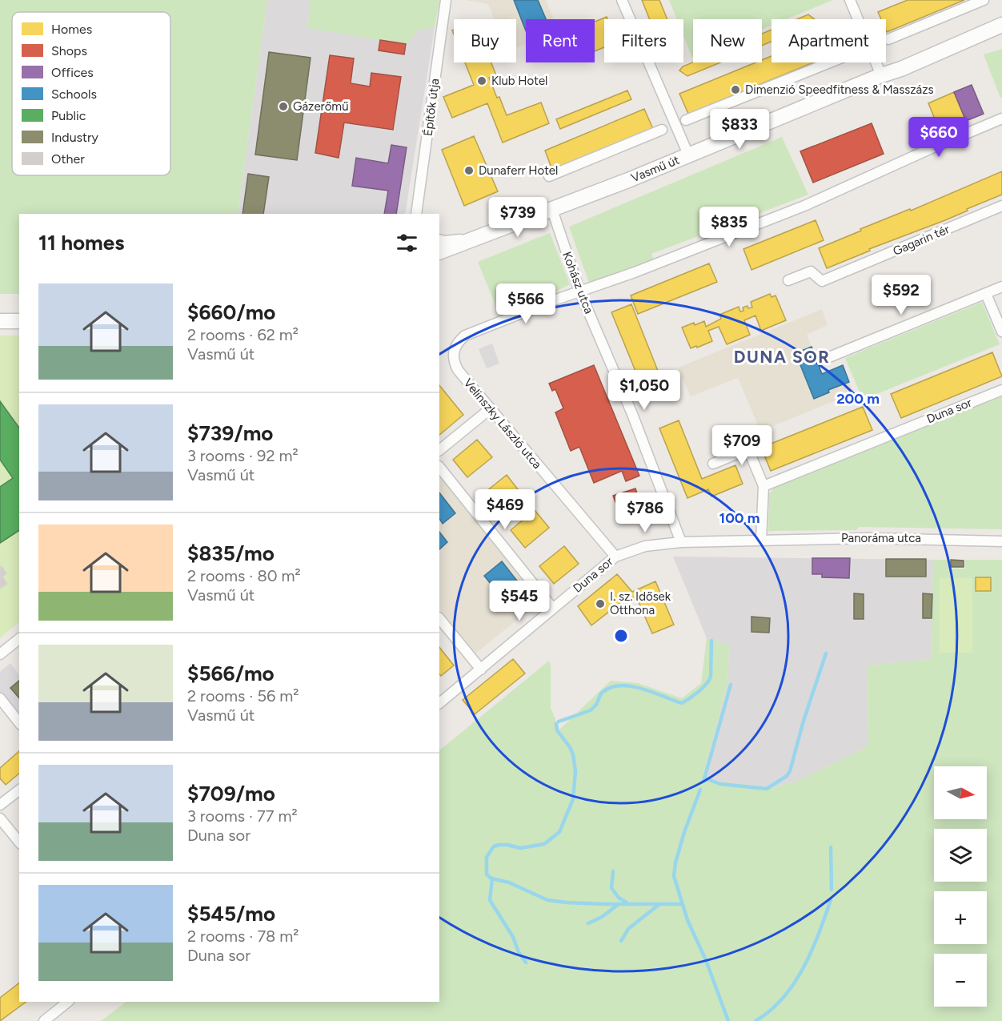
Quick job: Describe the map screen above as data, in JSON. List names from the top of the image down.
{
  "streets": {
    "street": [
      "Építők útja",
      "Vasmű út",
      "Gagarin tér",
      "Kohász utca",
      "Duna sor",
      "Velinszky László utca",
      "Panoráma utca"
    ]
  },
  "crossings": [
    ["Vasmű út", "Kohász utca"],
    ["Kohász utca", "Duna sor"],
    ["Kohász utca", "Velinszky László utca"],
    ["Duna sor", "Velinszky László utca"],
    ["Duna sor", "Panoráma utca"]
  ],
  "districts": ["DUNA SOR"],
  "places": [
    "Klub Hotel",
    "Dimenzió Speedfitness & Masszázs",
    "Gázerőmű",
    "Dunaferr Hotel",
    "I. sz. Idősek Otthona"
  ],
  "legend": [
    "Homes",
    "Shops",
    "Offices",
    "Schools",
    "Public",
    "Industry",
    "Other"
  ],
  "north": "right",
  "page": {
    "chip": [
      "Buy",
      "Rent",
      "Filters",
      "New",
      "Apartment"
    ],
    "price": [
      "$833",
      "$660",
      "$739",
      "$835",
      "$592",
      "$566",
      "$1,050",
      "$709",
      "$469",
      "$786",
      "$545"
    ],
    "heading": "11 homes",
    "list": [
      {
        "name": "$660/mo",
        "note": "2 rooms · 62 m² · Vasmű út"
      },
      {
        "name": "$739/mo",
        "note": "3 rooms · 92 m² · Vasmű út"
      },
      {
        "name": "$835/mo",
        "note": "2 rooms · 80 m² · Vasmű út"
      },
      {
        "name": "$566/mo",
        "note": "2 rooms · 56 m² · Vasmű út"
      },
      {
        "name": "$709/mo",
        "note": "3 rooms · 77 m² · Duna sor"
      },
      {
        "name": "$545/mo",
        "note": "2 rooms · 78 m² · Duna sor"
      }
    ],
    "map_buttons": ["+", "−"]
  },
  "rings": ["200 m", "100 m"]
}
